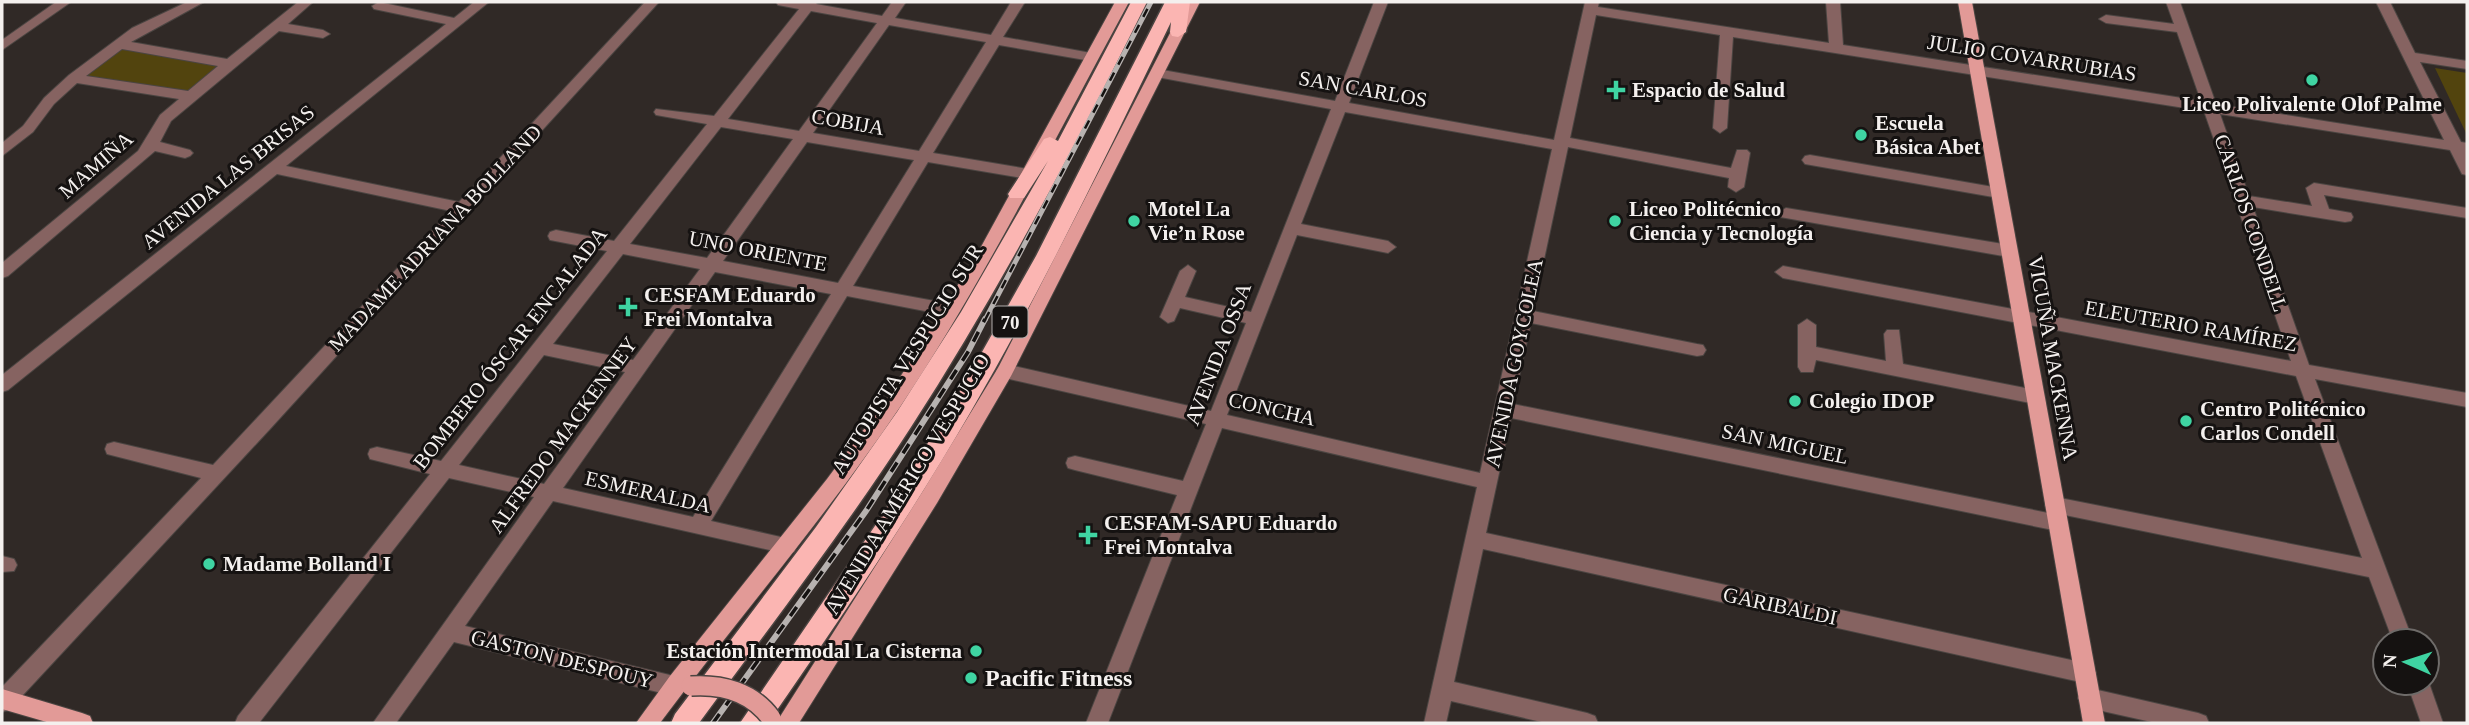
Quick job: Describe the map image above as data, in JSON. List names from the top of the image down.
{
  "streets": {
    "highway": ["70", "AUTOPISTA VESPUCIO SUR"],
    "main road": ["VICUÑA MACKENNA", "AVENIDA AMÉRICO VESPUCIO"],
    "street": [
      "JULIO COVARRUBIAS",
      "SAN CARLOS",
      "COBIJA",
      "MAMIÑA",
      "AVENIDA LAS BRISAS",
      "CARLOS CONDELL",
      "MADAME ADRIANA BOLLAND",
      "UNO ORIENTE",
      "ELEUTERIO RAMÍREZ",
      "BOMBERO ÓSCAR ENCALADA",
      "AVENIDA OSSA",
      "AVENIDA GOYCOLEA",
      "CONCHA",
      "ALFREDO MACKENNEY",
      "SAN MIGUEL",
      "ESMERALDA",
      "GARIBALDI",
      "GASTON DESPOUY"
    ]
  },
  "crossings": [
    ["JULIO COVARRUBIAS", "CARLOS CONDELL"],
    ["JULIO COVARRUBIAS", "VICUÑA MACKENNA"],
    ["JULIO COVARRUBIAS", "AVENIDA GOYCOLEA"],
    ["SAN CARLOS", "AVENIDA OSSA"],
    ["SAN CARLOS", "AVENIDA GOYCOLEA"],
    ["SAN CARLOS", "AVENIDA AMÉRICO VESPUCIO"],
    ["COBIJA", "BOMBERO ÓSCAR ENCALADA"],
    ["COBIJA", "ALFREDO MACKENNEY"],
    ["CARLOS CONDELL", "ELEUTERIO RAMÍREZ"],
    ["CARLOS CONDELL", "SAN MIGUEL"],
    ["UNO ORIENTE", "BOMBERO ÓSCAR ENCALADA"],
    ["UNO ORIENTE", "ALFREDO MACKENNEY"],
    ["70", "AVENIDA AMÉRICO VESPUCIO"],
    ["ELEUTERIO RAMÍREZ", "VICUÑA MACKENNA"],
    ["BOMBERO ÓSCAR ENCALADA", "ESMERALDA"],
    ["AVENIDA OSSA", "CONCHA"],
    ["VICUÑA MACKENNA", "SAN MIGUEL"],
    ["VICUÑA MACKENNA", "GARIBALDI"],
    ["AVENIDA GOYCOLEA", "CONCHA"],
    ["AVENIDA GOYCOLEA", "SAN MIGUEL"],
    ["AVENIDA GOYCOLEA", "GARIBALDI"],
    ["CONCHA", "AVENIDA AMÉRICO VESPUCIO"],
    ["ALFREDO MACKENNEY", "ESMERALDA"],
    ["ALFREDO MACKENNEY", "GASTON DESPOUY"]
  ],
  "places": {
    "other": [
      "Liceo Polivalente Olof Palme",
      "Escuela Básica Abet",
      "Motel La Vie’n Rose",
      "Liceo Politécnico Ciencia y Tecnología",
      "Colegio IDOP",
      "Centro Politécnico Carlos Condell",
      "Madame Bolland I",
      "Estación Intermodal La Cisterna",
      "Pacific Fitness"
    ],
    "health": ["Espacio de Salud", "CESFAM Eduardo Frei Montalva", "CESFAM-SAPU Eduardo Frei Montalva"]
  },
  "north": "left"
}
